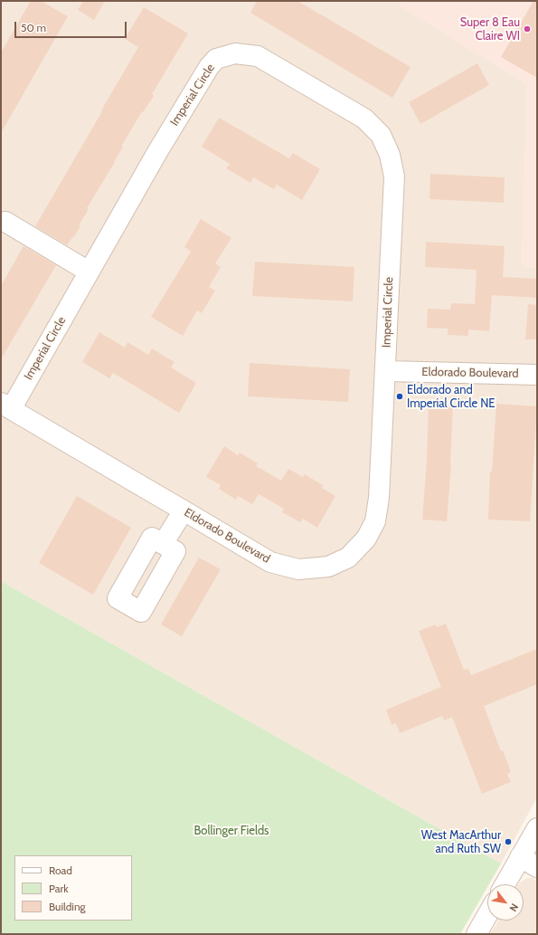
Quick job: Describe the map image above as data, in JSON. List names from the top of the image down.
{
  "streets": {
    "street": ["Imperial Circle", "Eldorado Boulevard"]
  },
  "crossings": [
    ["Imperial Circle", "Eldorado Boulevard"]
  ],
  "parks": ["Bollinger Fields"],
  "places": ["Super 8 Eau Claire WI", "Eldorado and Imperial Circle NE", "West MacArthur and Ruth SW"],
  "legend": ["Road", "Park", "Building"],
  "scale_bar": "50 m",
  "north": "bottom right"
}
